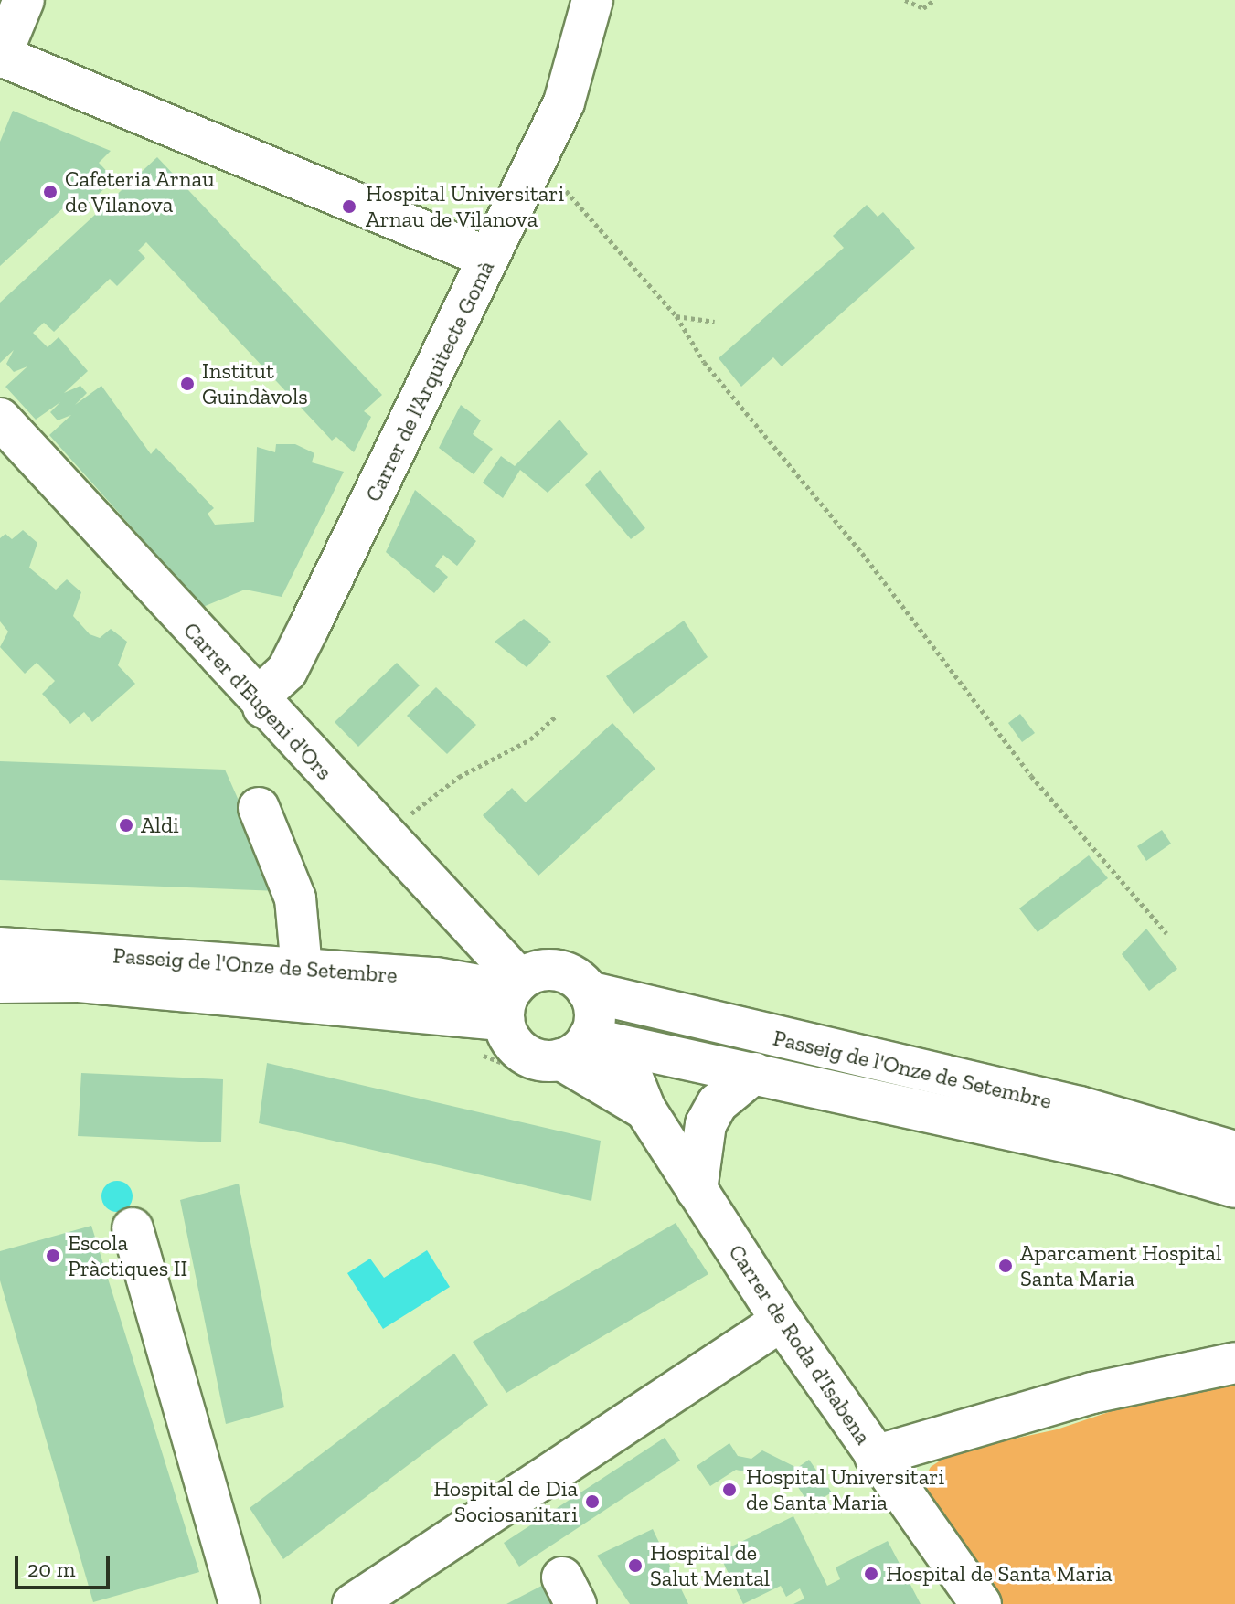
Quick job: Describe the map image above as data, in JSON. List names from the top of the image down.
{
  "streets": {
    "street": [
      "Carrer de l'Arquitecte Gomà",
      "Carrer d'Eugeni d'Ors",
      "Passeig de l'Onze de Setembre",
      "Carrer de Roda d'Isabena"
    ]
  },
  "crossings": [
    ["Carrer de l'Arquitecte Gomà", "Carrer d'Eugeni d'Ors"],
    ["Carrer d'Eugeni d'Ors", "Passeig de l'Onze de Setembre"],
    ["Carrer d'Eugeni d'Ors", "Carrer de Roda d'Isabena"],
    ["Passeig de l'Onze de Setembre", "Carrer de Roda d'Isabena"]
  ],
  "places": [
    "Cafeteria Arnau de Vilanova",
    "Hospital Universitari Arnau de Vilanova",
    "Institut Guindàvols",
    "Aldi",
    "Escola Pràctiques II",
    "Aparcament Hospital Santa Maria",
    "Hospital Universitari de Santa Maria",
    "Hospital de Dia Sociosanitari",
    "Hospital de Salut Mental",
    "Hospital de Santa Maria"
  ],
  "scale_bar": "20 m"
}
